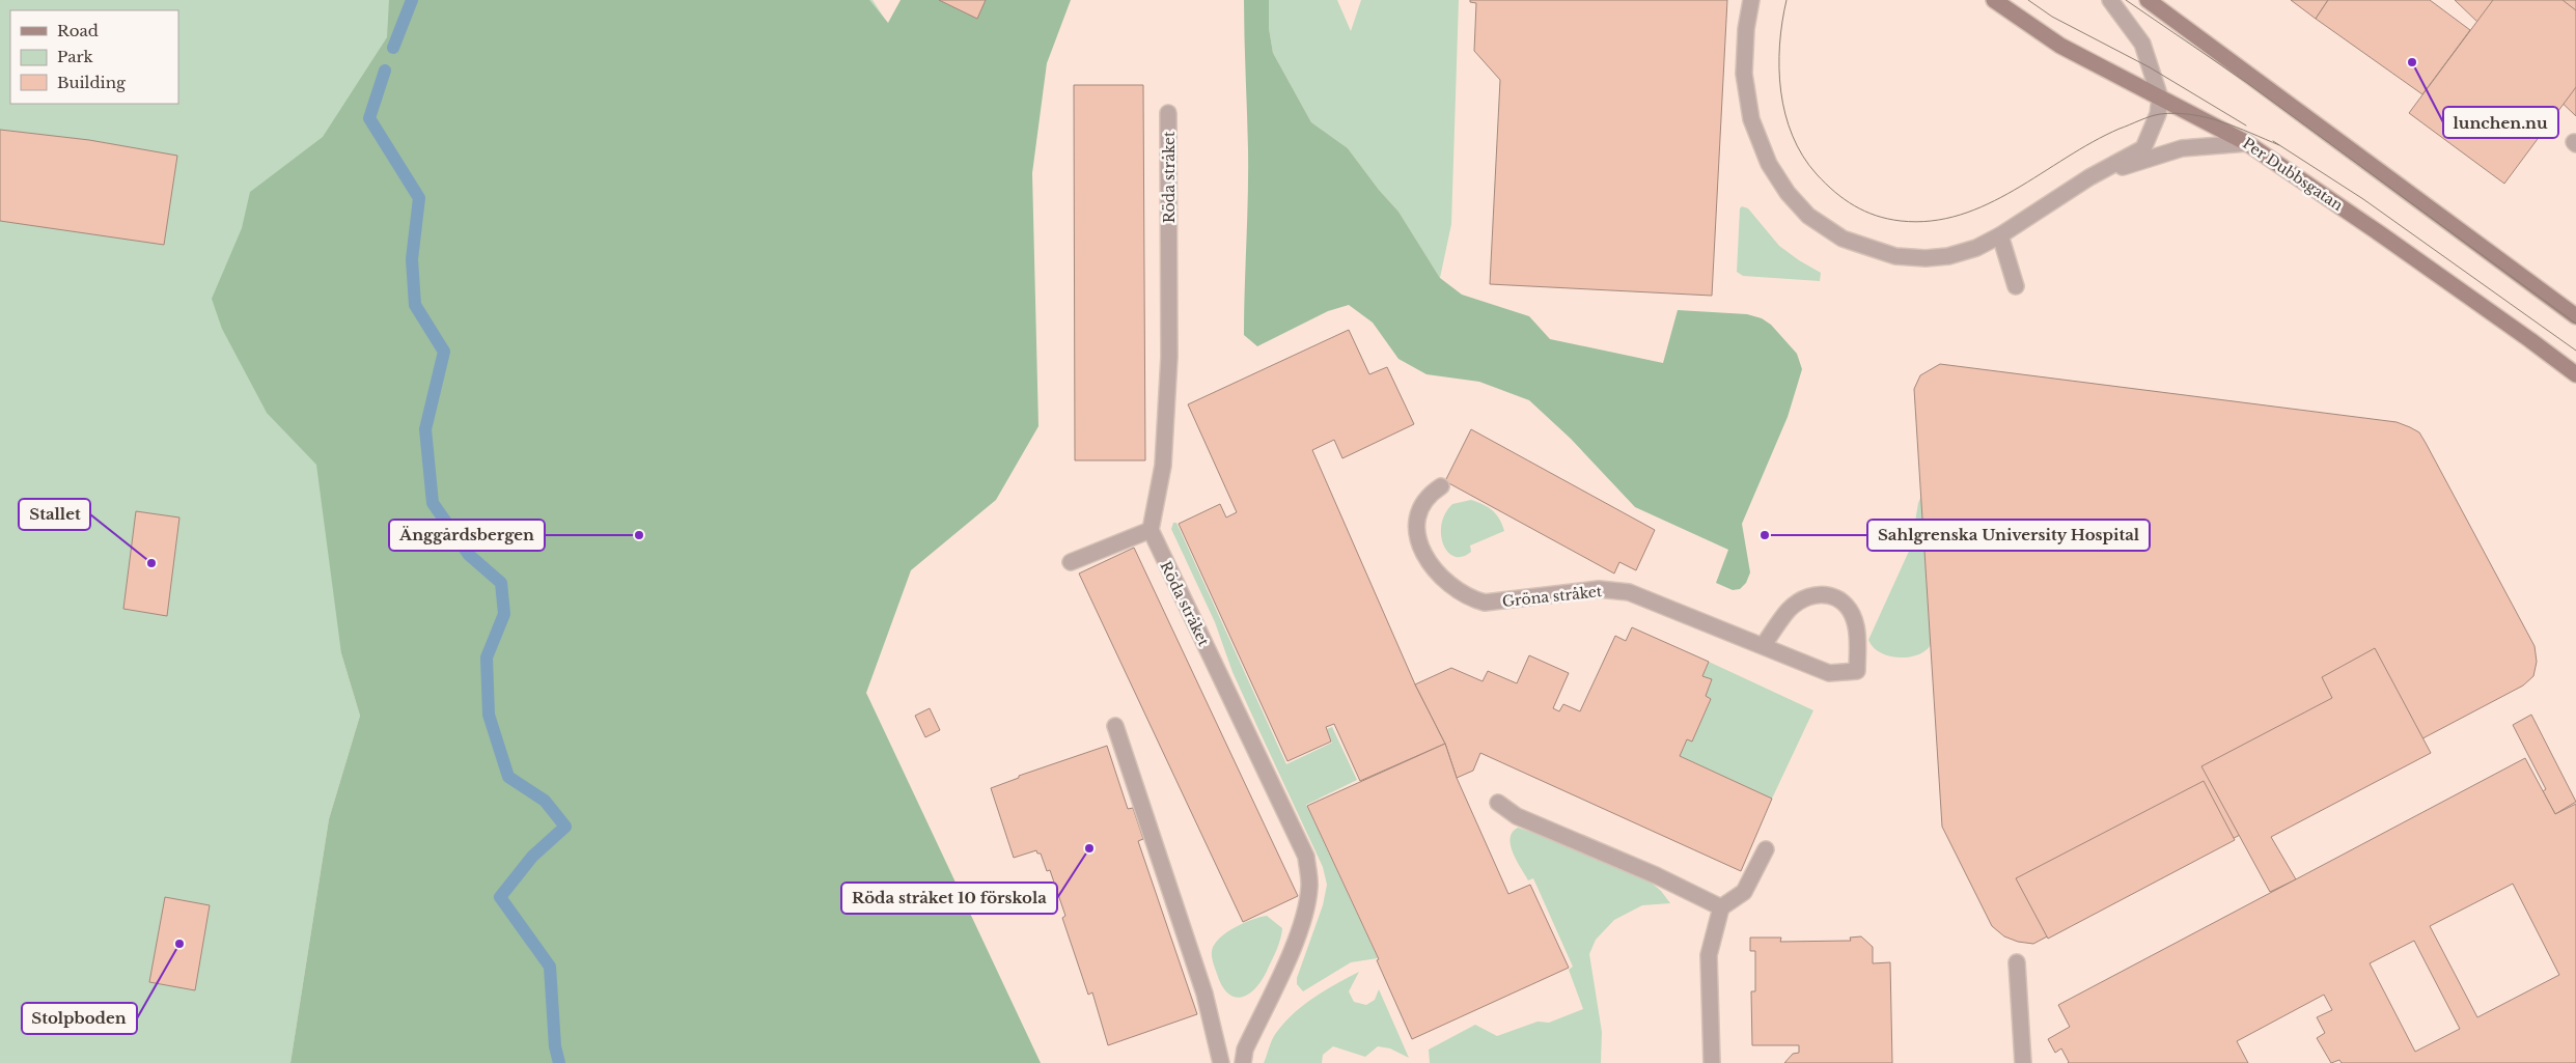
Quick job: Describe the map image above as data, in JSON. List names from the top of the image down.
{
  "streets": {
    "main road": ["Per Dubbsgatan"],
    "lane": ["Röda stråket", "Gröna stråket"]
  },
  "places": [
    "lunchen.nu",
    "Änggårdsbergen",
    "Sahlgrenska University Hospital",
    "Stallet",
    "Röda stråket 10 förskola",
    "Stolpboden"
  ],
  "legend": ["Road", "Park", "Building"]
}
